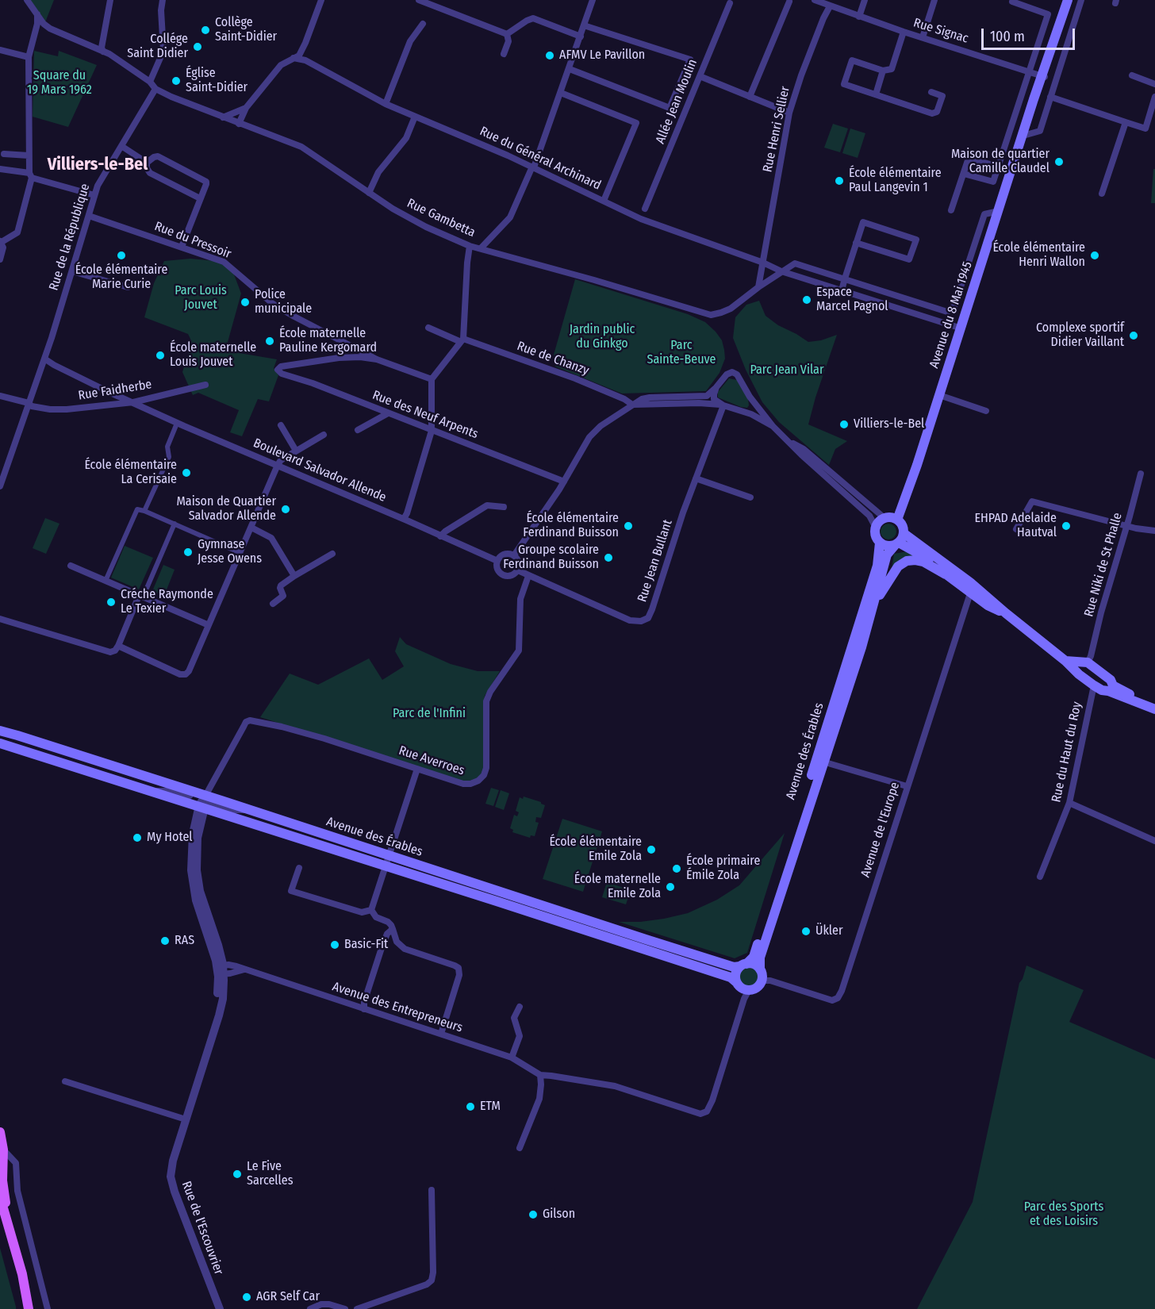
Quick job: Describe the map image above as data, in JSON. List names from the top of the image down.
{
  "streets": {
    "main road": ["Avenue du 8 Mai 1945", "Avenue des Érables"],
    "street": [
      "Rue Signac",
      "Allée Jean Moulin",
      "Rue Henri Sellier",
      "Rue du Général Archinard",
      "Rue Gambetta",
      "Rue de la République",
      "Rue du Pressoir",
      "Rue de Chanzy",
      "Rue Faidherbe",
      "Rue des Neuf Arpents",
      "Boulevard Salvador Allende",
      "Rue Jean Bullant",
      "Rue Niki de St Phalle",
      "Rue du Haut du Roy",
      "Rue Averroes",
      "Avenue de l'Europe",
      "Avenue des Entrepreneurs",
      "Rue de l'Escouvrier"
    ]
  },
  "crossings": [
    ["Rue Signac", "Rue Henri Sellier"],
    ["Rue Signac", "Avenue du 8 Mai 1945"],
    ["Rue Henri Sellier", "Rue du Général Archinard"],
    ["Rue du Général Archinard", "Rue Gambetta"],
    ["Rue du Général Archinard", "Avenue du 8 Mai 1945"],
    ["Rue Gambetta", "Rue de la République"],
    ["Rue Gambetta", "Avenue du 8 Mai 1945"],
    ["Rue de la République", "Rue du Pressoir"],
    ["Rue de la République", "Rue Faidherbe"],
    ["Rue de la République", "Boulevard Salvador Allende"],
    ["Rue du Pressoir", "Rue des Neuf Arpents"],
    ["Avenue du 8 Mai 1945", "Avenue des Érables"],
    ["Rue Faidherbe", "Boulevard Salvador Allende"],
    ["Boulevard Salvador Allende", "Rue Jean Bullant"],
    ["Rue Jean Bullant", "Rue Averroes"],
    ["Avenue des Érables", "Rue Averroes"],
    ["Avenue des Érables", "Avenue de l'Europe"],
    ["Avenue des Érables", "Avenue des Entrepreneurs"],
    ["Avenue de l'Europe", "Avenue des Entrepreneurs"],
    ["Avenue des Entrepreneurs", "Rue de l'Escouvrier"]
  ],
  "districts": ["Villiers-le-Bel"],
  "parks": [
    "Square du 19 Mars 1962",
    "Parc Louis Jouvet",
    "Jardin public du Ginkgo",
    "Parc Sainte-Beuve",
    "Parc Jean Vilar",
    "Parc de l'Infini",
    "Parc des Sports et des Loisirs"
  ],
  "places": [
    "Collège Saint-Didier",
    "Collége Saint Didier",
    "AFMV Le Pavillon",
    "Église Saint-Didier",
    "Maison de quartier Camille Claudel",
    "École élémentaire Paul Langevin 1",
    "École élémentaire Marie Curie",
    "École élémentaire Henri Wallon",
    "Espace Marcel Pagnol",
    "Police municipale",
    "Complexe sportif Didier Vaillant",
    "École maternelle Pauline Kergomard",
    "École maternelle Louis Jouvet",
    "Villiers-le-Bel",
    "École élémentaire La Cerisaie",
    "Maison de Quartier Salvador Allende",
    "École élémentaire Ferdinand Buisson",
    "EHPAD Adelaide Hautval",
    "Gymnase Jesse Owens",
    "Groupe scolaire Ferdinand Buisson",
    "Créche Raymonde Le Texier",
    "My Hotel",
    "École élémentaire Emile Zola",
    "École primaire Émile Zola",
    "École maternelle Emile Zola",
    "Ükler",
    "RAS",
    "Basic-Fit",
    "ETM",
    "Le Five Sarcelles",
    "Gilson",
    "AGR Self Car"
  ],
  "scale_bar": "100 m"
}
